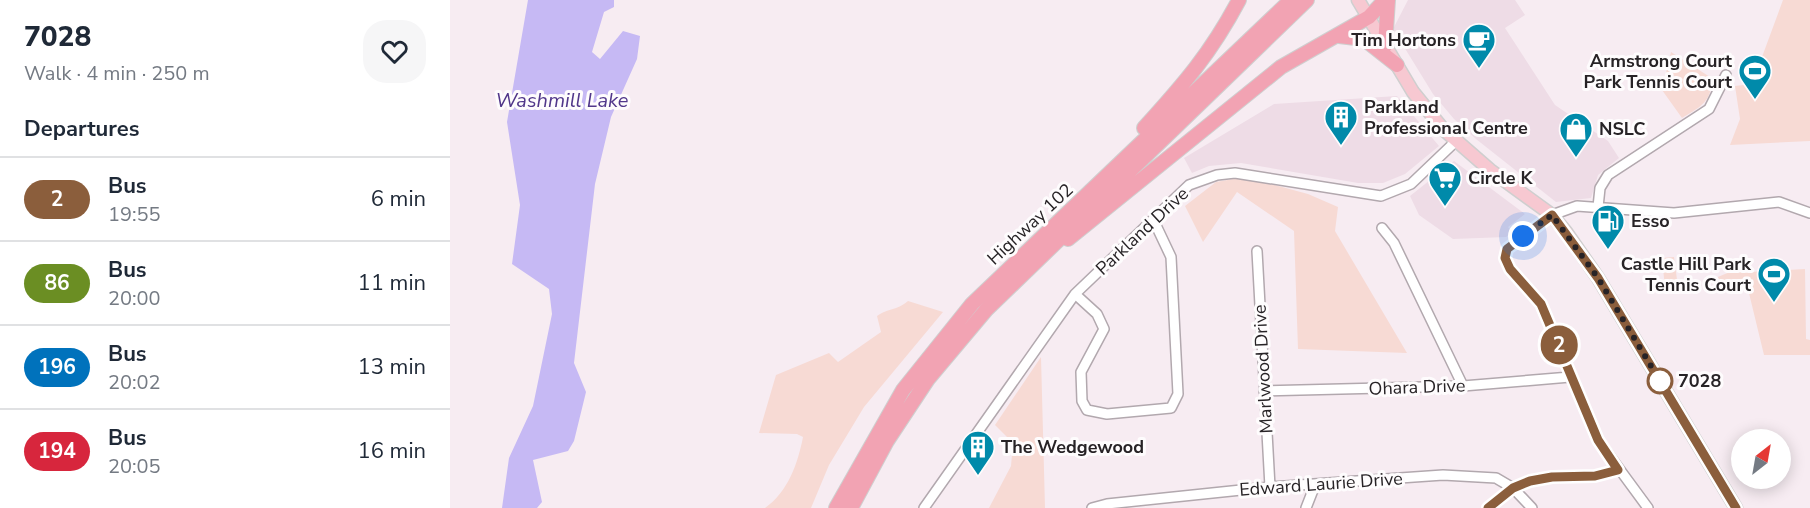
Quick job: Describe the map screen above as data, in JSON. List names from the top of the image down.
{
  "streets": {
    "highway": ["Highway 102"],
    "street": [
      "Parkland Drive",
      "Marlwood Drive",
      "Ohara Drive",
      "Edward Laurie Drive"
    ]
  },
  "crossings": [
    ["Marlwood Drive", "Ohara Drive"],
    ["Marlwood Drive", "Edward Laurie Drive"]
  ],
  "water": ["Washmill Lake"],
  "places": {
    "cafe": ["Tim Hortons"],
    "sports": ["Armstrong Court Park Tennis Court", "Castle Hill Park Tennis Court"],
    "building": ["Parkland Professional Centre", "The Wedgewood"],
    "shop": ["NSLC"],
    "supermarket": ["Circle K"],
    "fuel station": ["Esso"],
    "other": ["7028"]
  },
  "lines": ["bus line 2"],
  "north": "top right",
  "page": {
    "heading": [
      ["7028", "Walk · 4 min · 250 m"],
      "Departures"
    ],
    "on_map": "2",
    "list": [
      {
        "mark": "2",
        "name": "Bus",
        "note": "19:55",
        "value": "6 min"
      },
      {
        "mark": "86",
        "name": "Bus",
        "note": "20:00",
        "value": "11 min"
      },
      {
        "mark": "196",
        "name": "Bus",
        "note": "20:02",
        "value": "13 min"
      },
      {
        "mark": "194",
        "name": "Bus",
        "note": "20:05",
        "value": "16 min"
      }
    ]
  }
}
